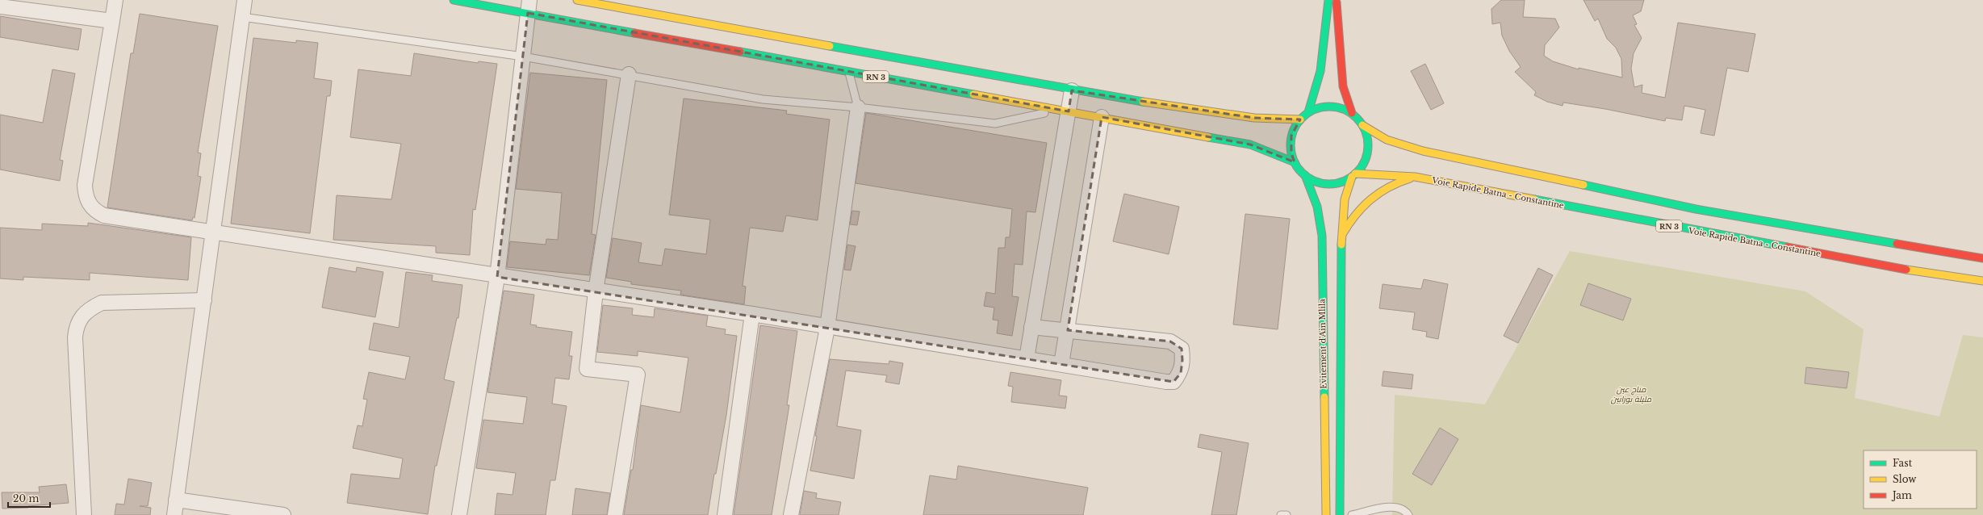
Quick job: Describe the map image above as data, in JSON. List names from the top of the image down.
{
  "streets": {
    "main road": ["RN 3", "Voie Rapide Batna - Constantine", "Evitement d'Ain Mlila"]
  },
  "crossings": [
    ["RN 3", "Voie Rapide Batna - Constantine"],
    ["RN 3", "Evitement d'Ain Mlila"],
    ["Voie Rapide Batna - Constantine", "Evitement d'Ain Mlila"]
  ],
  "parks": ["مناج عين مليلة بوزابين"],
  "legend": ["Fast", "Slow", "Jam"],
  "scale_bar": "20 m"
}
